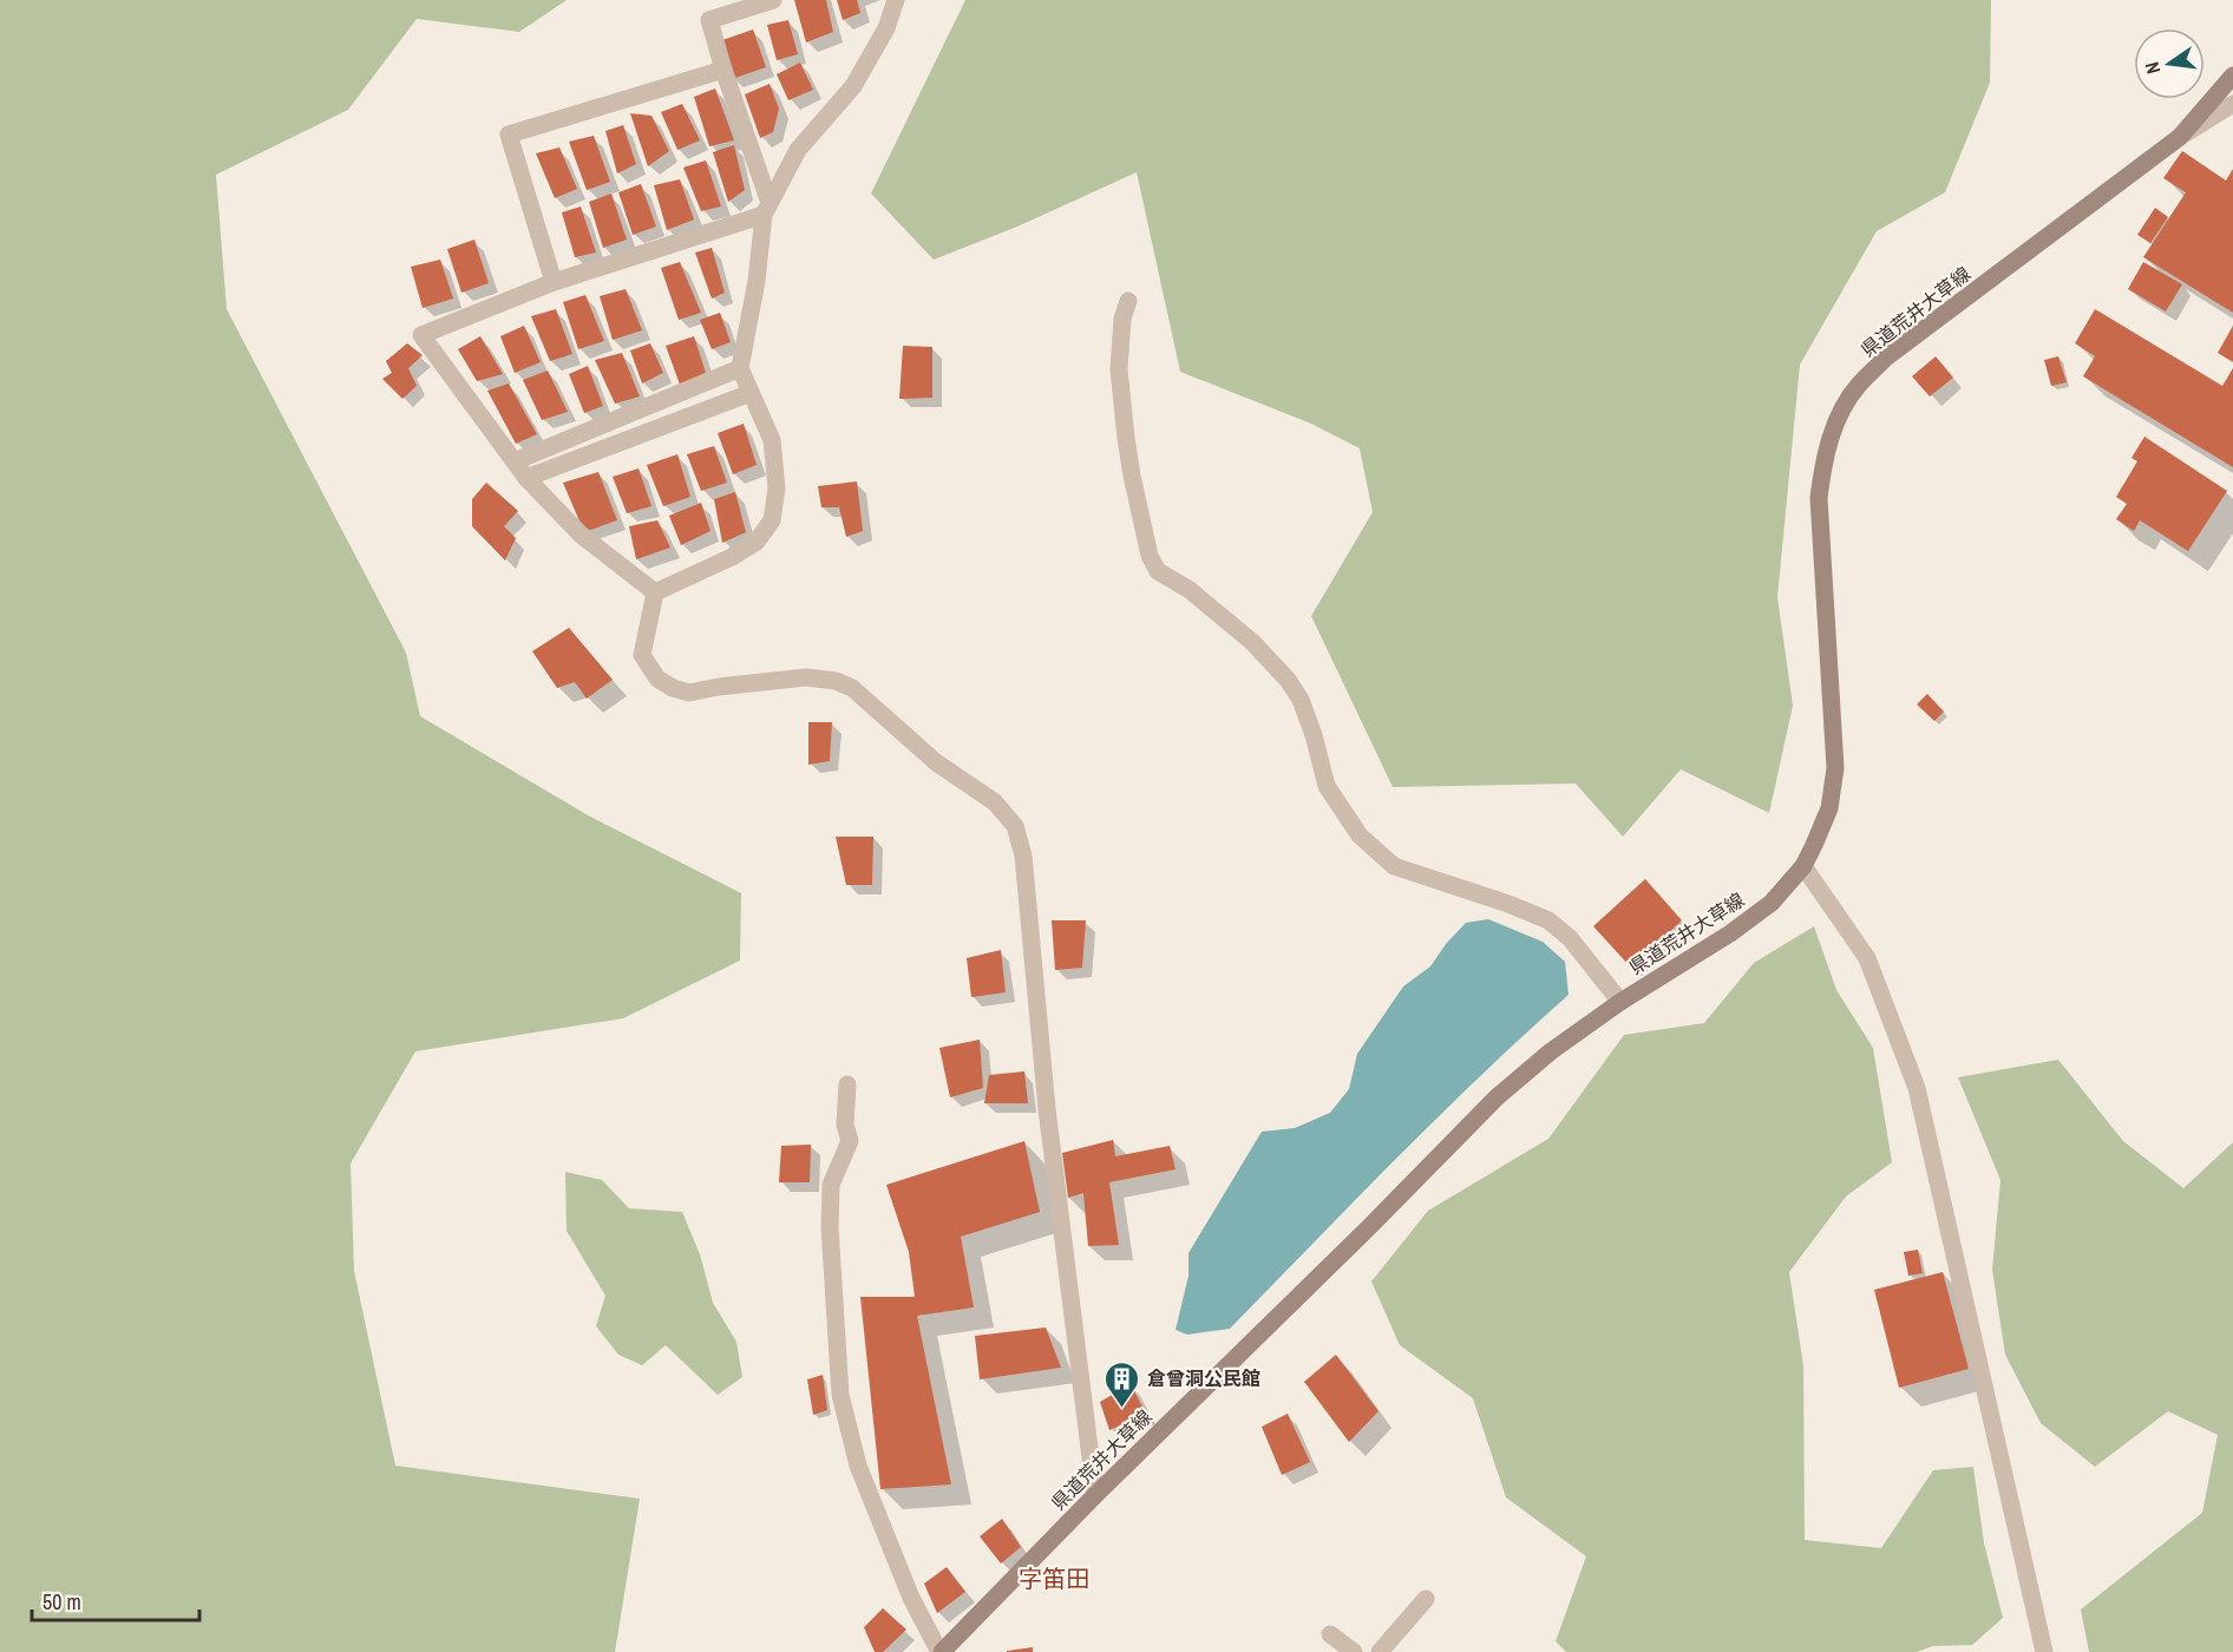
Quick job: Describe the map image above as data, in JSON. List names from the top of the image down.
{
  "streets": {
    "main road": ["県道荒井大草線"]
  },
  "districts": ["字笛田"],
  "places": {
    "building": ["倉曾洞公民館"]
  },
  "scale_bar": "50 m",
  "north": "left"
}
